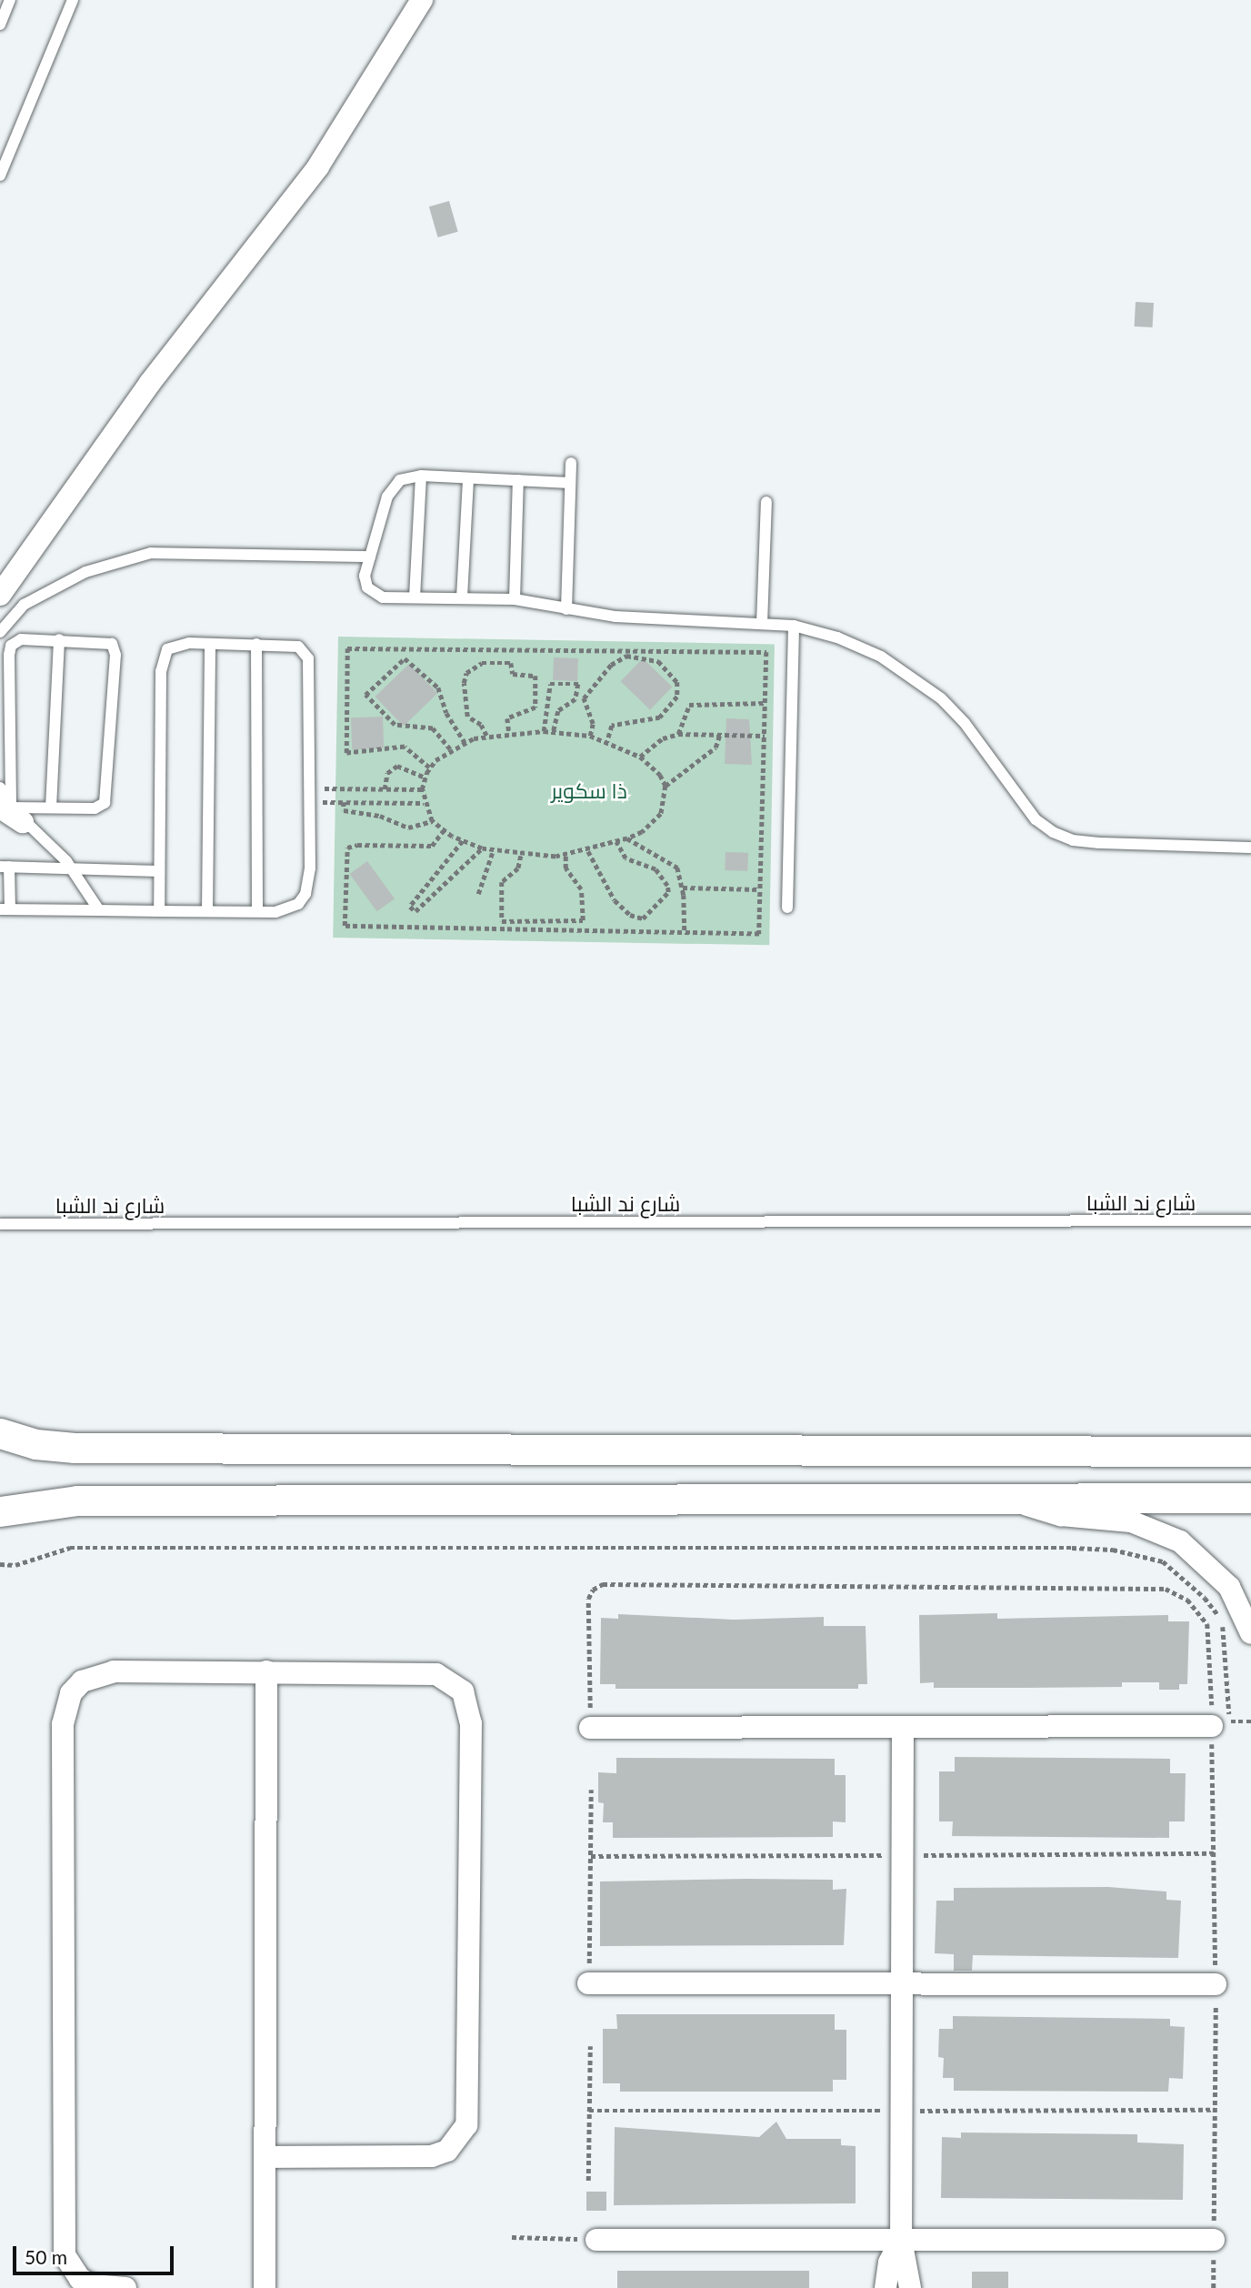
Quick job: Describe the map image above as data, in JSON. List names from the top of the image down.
{
  "streets": {
    "lane": ["شارع ند الشبا"]
  },
  "parks": ["ذا سكوير"],
  "scale_bar": "50 m"
}
